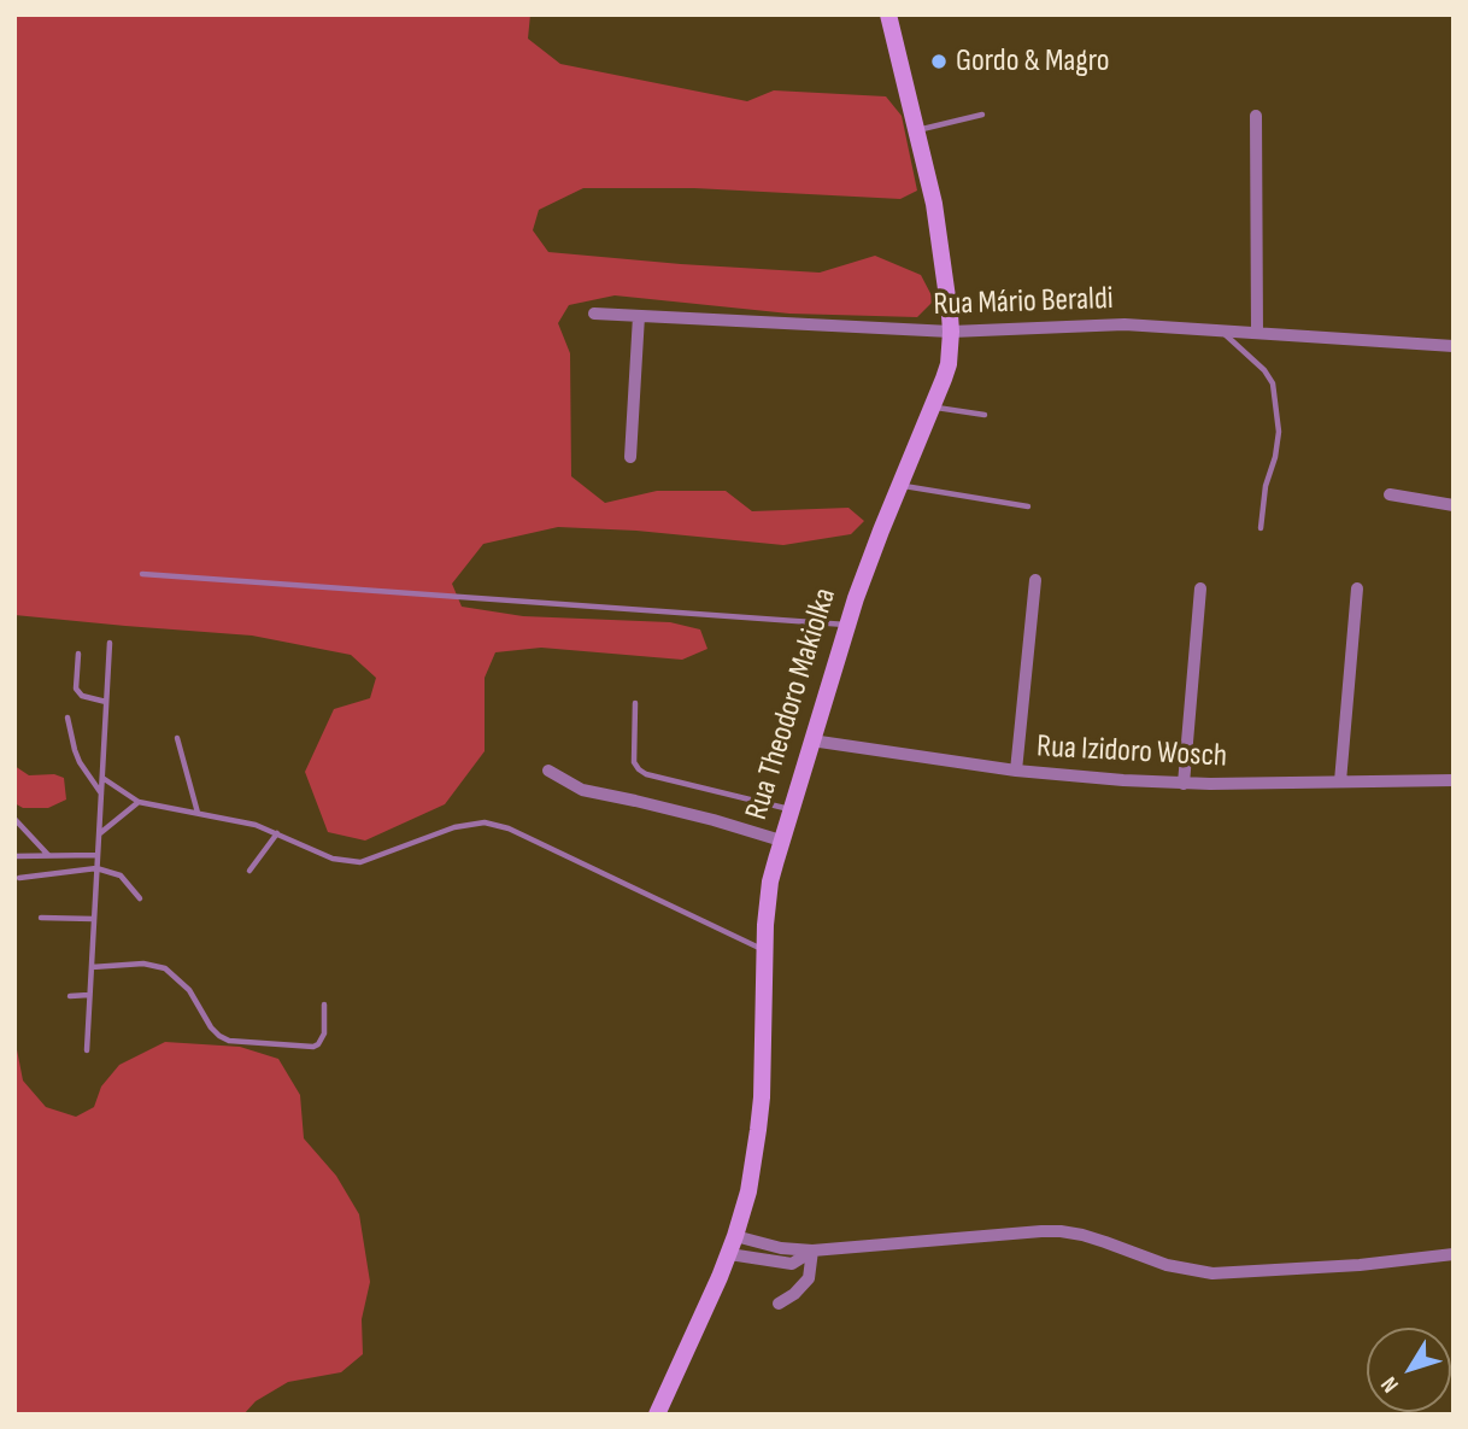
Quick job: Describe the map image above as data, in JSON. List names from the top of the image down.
{
  "streets": {
    "main road": ["Rua Theodoro Makiolka"],
    "street": ["Rua Mário Beraldi", "Rua Izidoro Wosch"]
  },
  "crossings": [
    ["Rua Mário Beraldi", "Rua Theodoro Makiolka"],
    ["Rua Theodoro Makiolka", "Rua Izidoro Wosch"]
  ],
  "places": ["Gordo & Magro"],
  "north": "bottom left"
}
